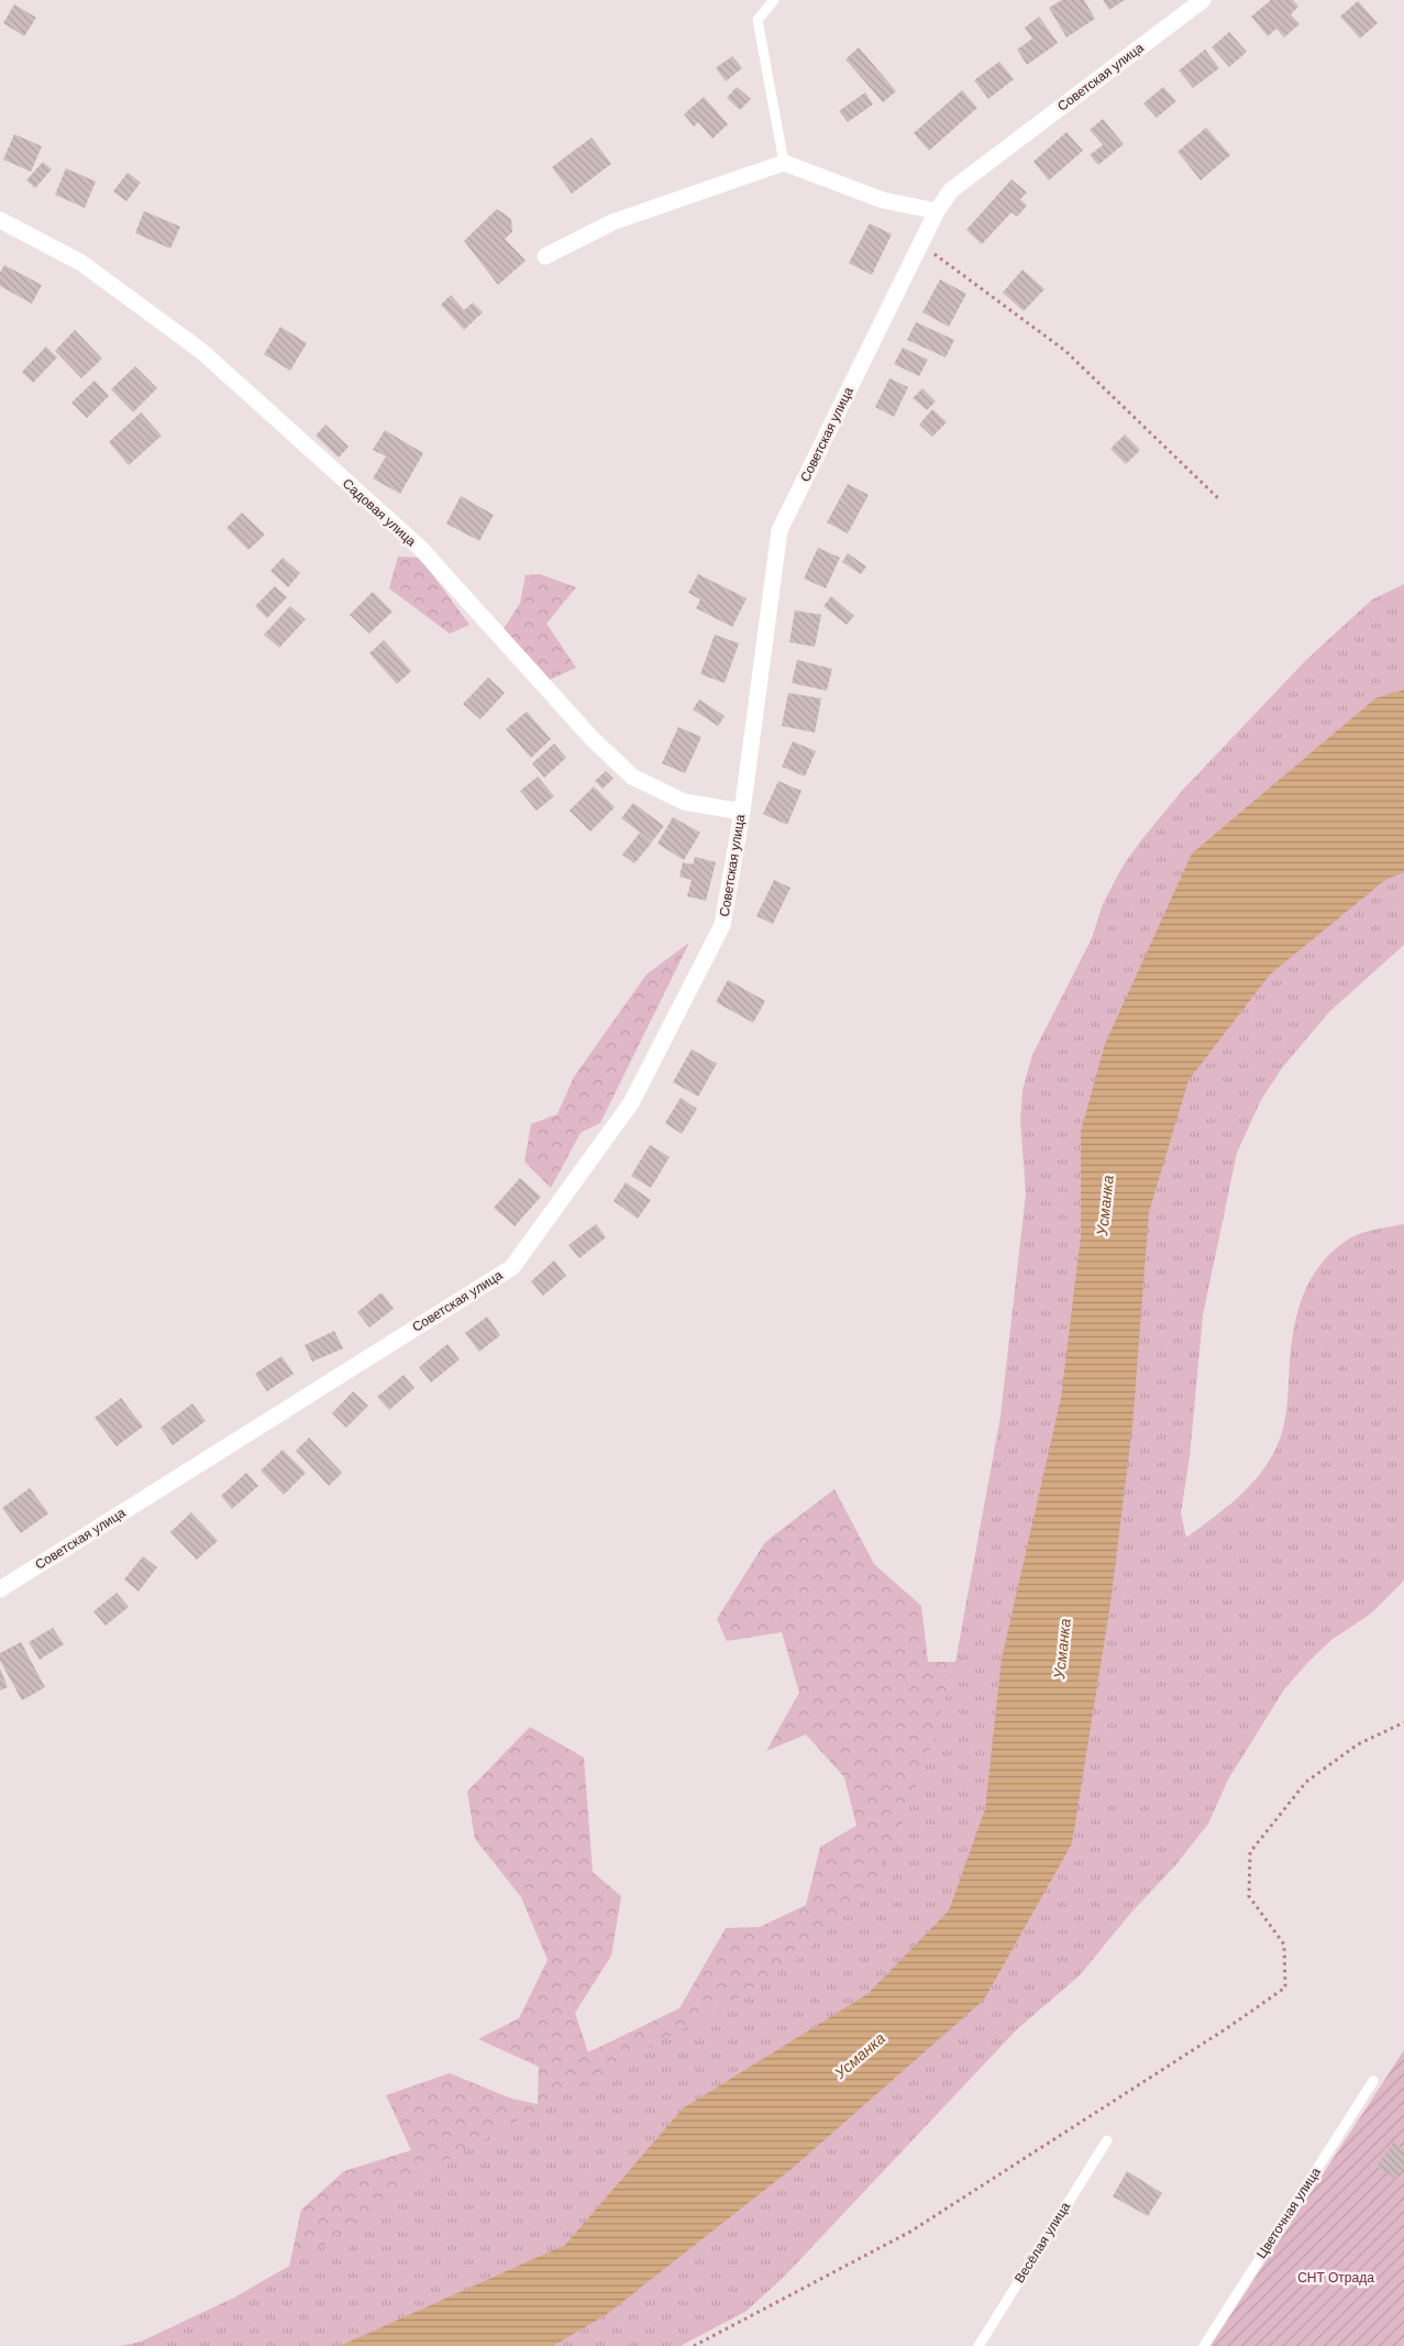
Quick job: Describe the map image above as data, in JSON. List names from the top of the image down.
{
  "streets": {
    "street": ["Советская улица", "Садовая улица"],
    "lane": ["Цветочная улица", "Весёлая улица"]
  },
  "crossings": [
    ["Советская улица", "Садовая улица"]
  ],
  "water": ["Усманка"],
  "parks": ["СНТ Отрада"]
}
